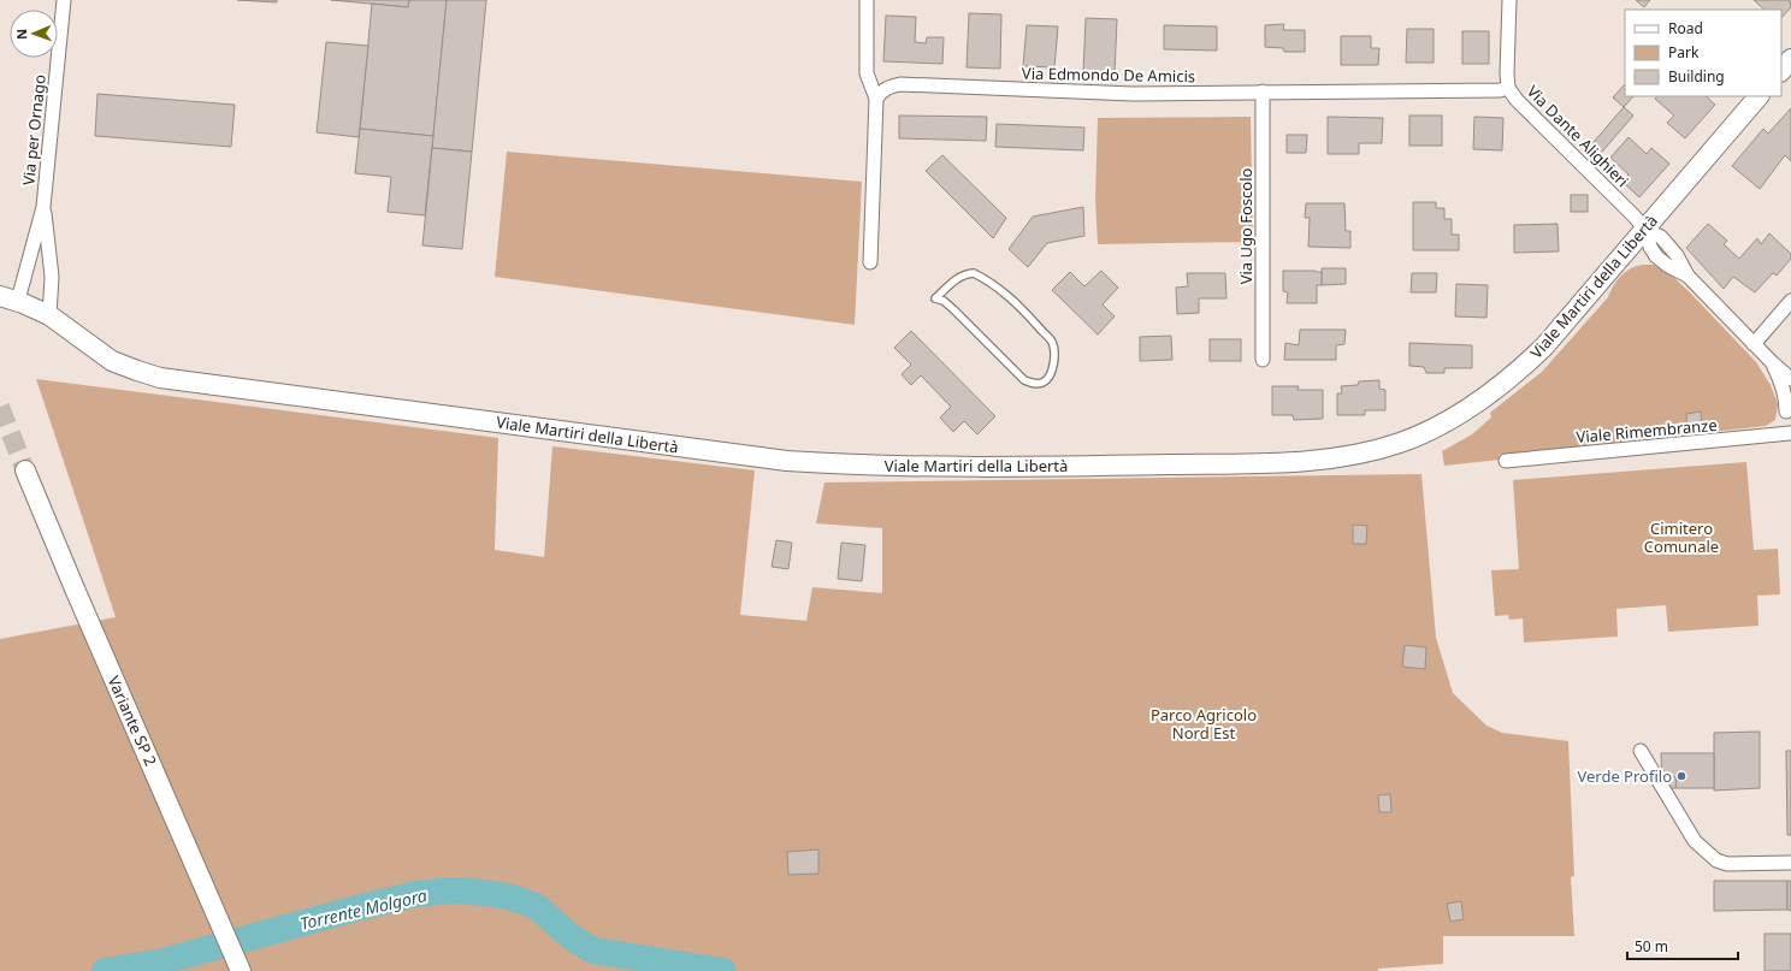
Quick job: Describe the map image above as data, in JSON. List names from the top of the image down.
{
  "streets": {
    "street": [
      "Via Edmondo De Amicis",
      "Via per Ornago",
      "Via Dante Alighieri",
      "Via Ugo Foscolo",
      "Viale Martiri della Libertà",
      "Viale Rimembranze",
      "Variante SP 2"
    ]
  },
  "crossings": [
    ["Via Edmondo De Amicis", "Via Dante Alighieri"],
    ["Via Edmondo De Amicis", "Via Ugo Foscolo"],
    ["Via per Ornago", "Viale Martiri della Libertà"],
    ["Via Dante Alighieri", "Viale Martiri della Libertà"]
  ],
  "water": ["Torrente Molgora"],
  "parks": ["Cimitero Comunale", "Parco Agricolo Nord Est"],
  "places": ["Verde Profilo"],
  "legend": ["Road", "Park", "Building"],
  "scale_bar": "50 m",
  "north": "left"
}
